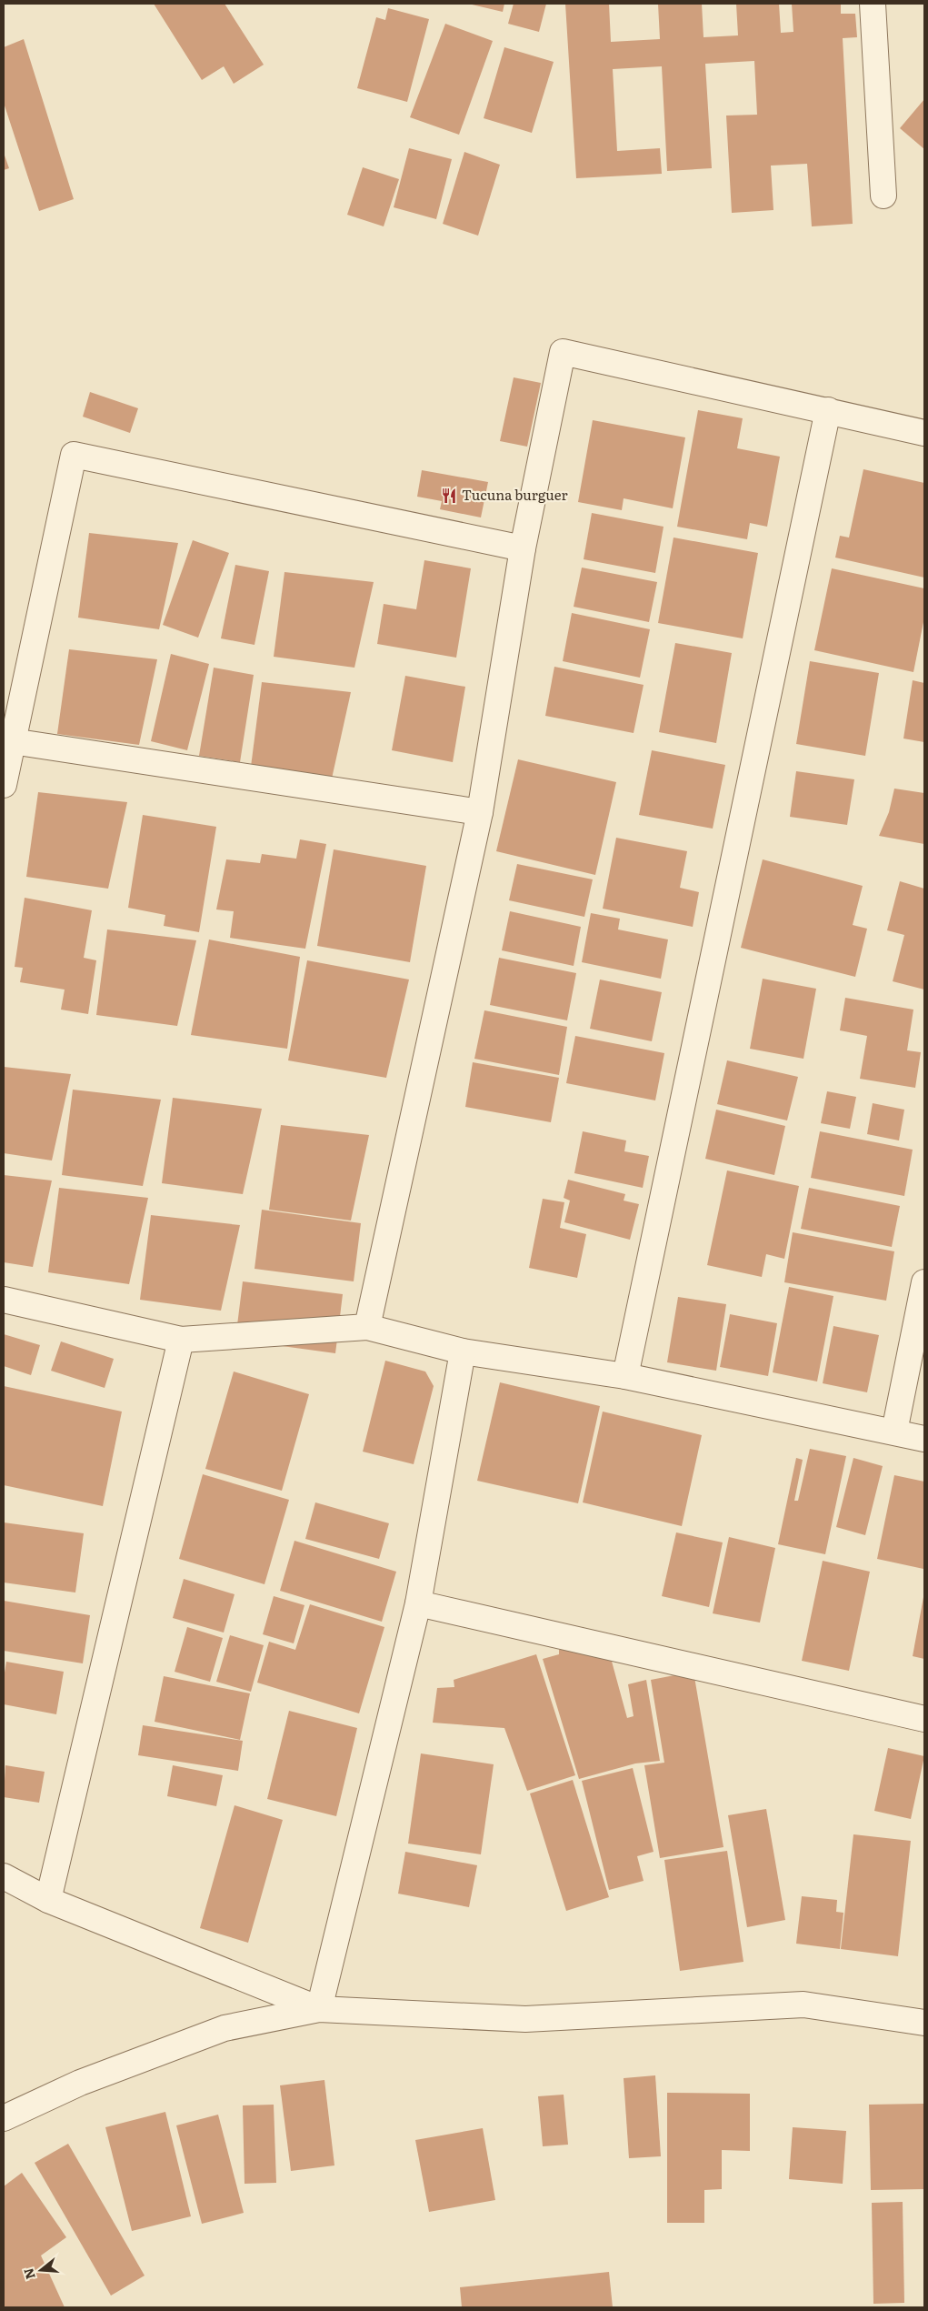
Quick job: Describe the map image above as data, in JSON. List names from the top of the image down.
{
  "places": {
    "restaurant": ["Tucuna burguer"]
  },
  "north": "left"
}
